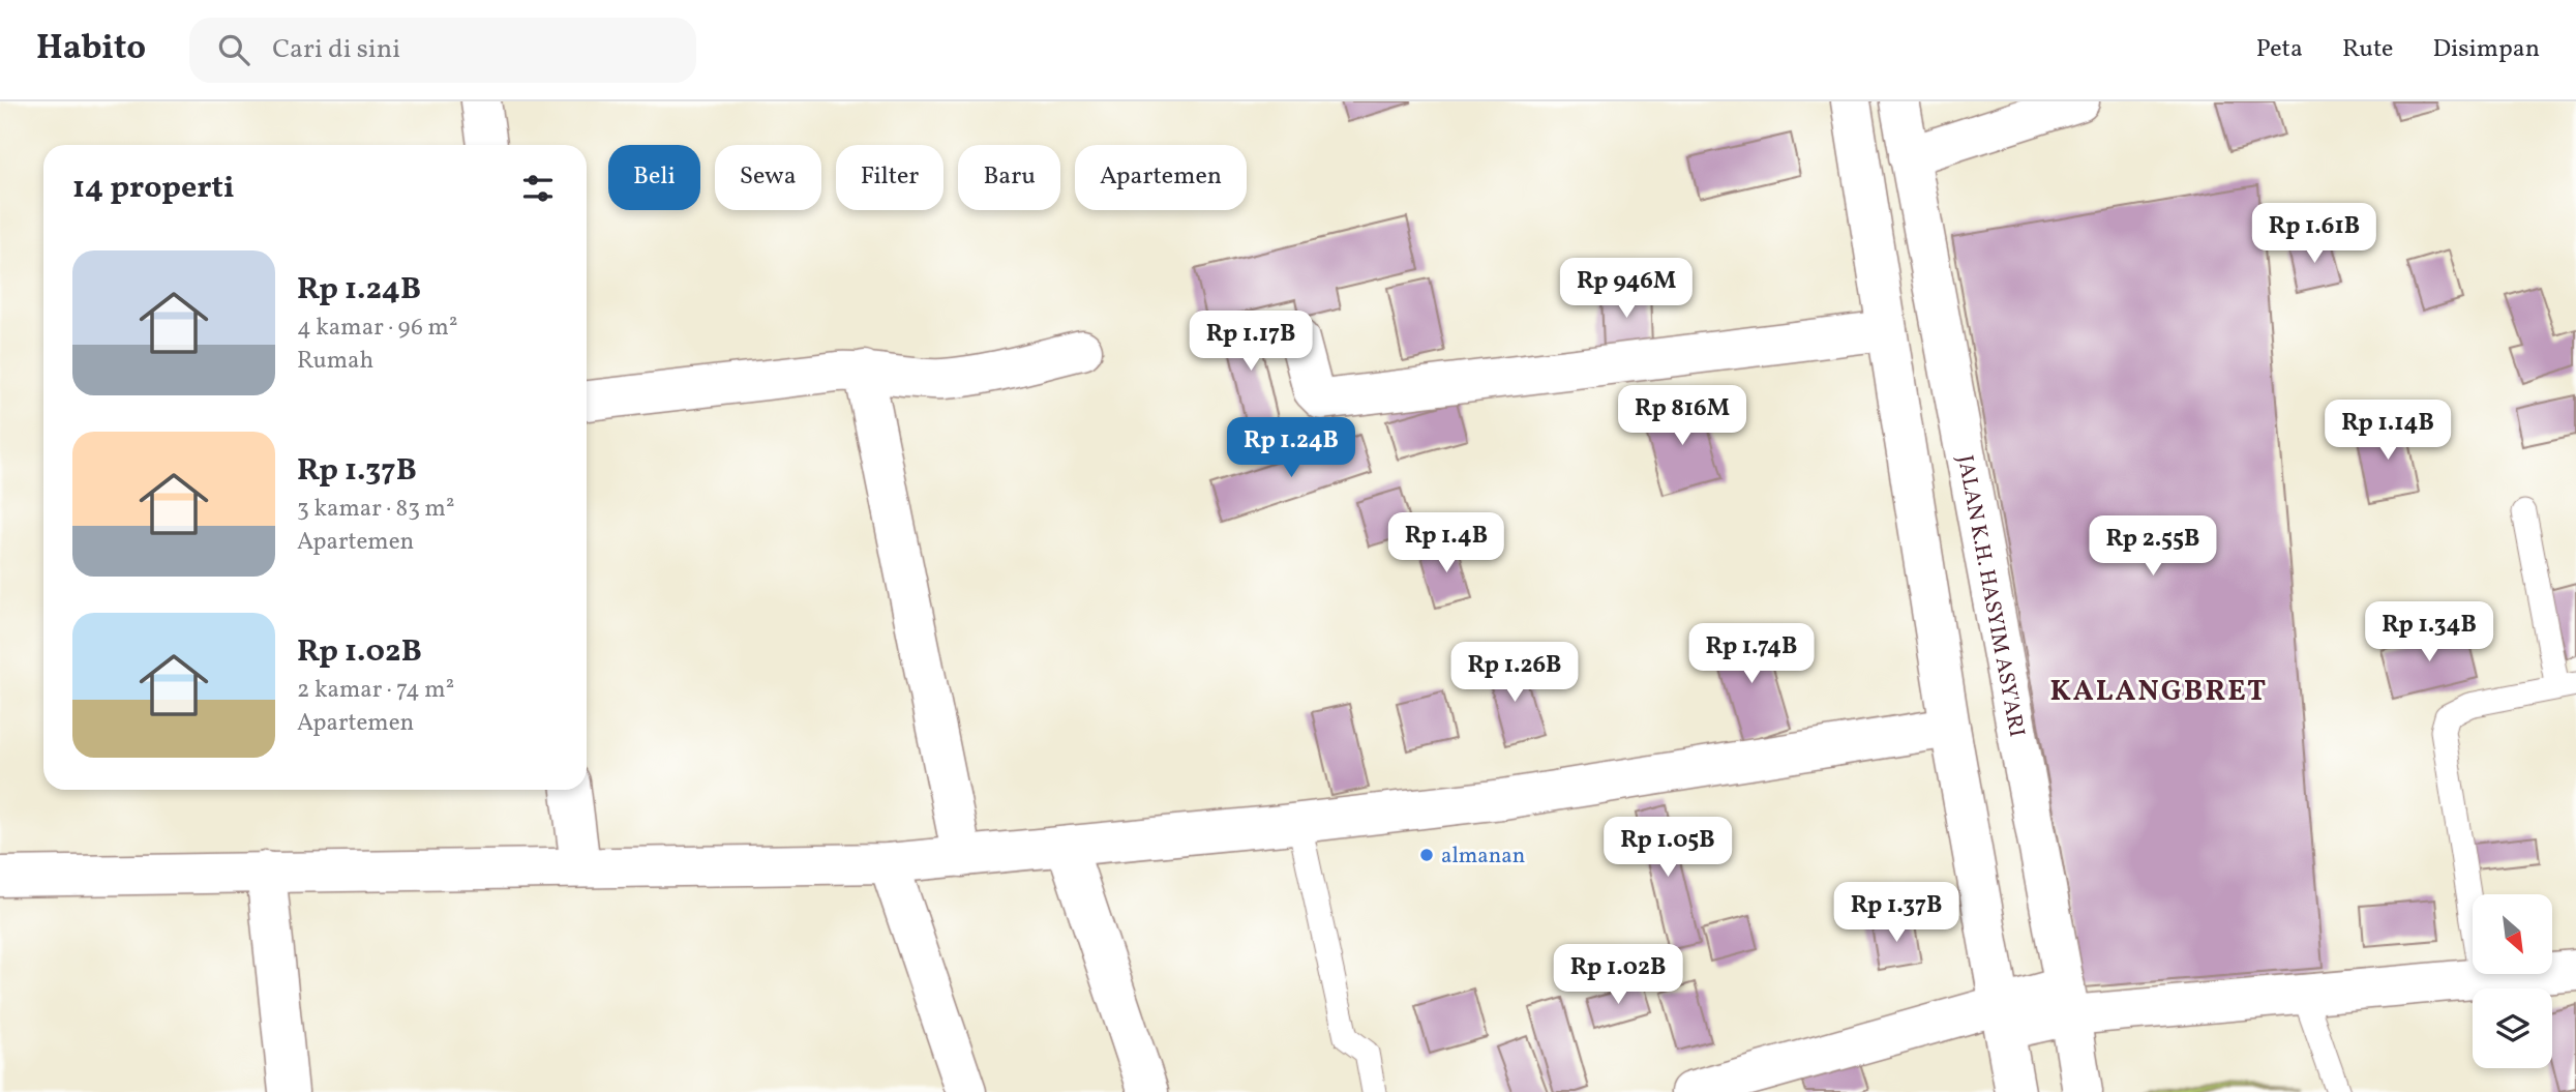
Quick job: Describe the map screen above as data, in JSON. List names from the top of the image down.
{
  "streets": {
    "street": ["JALAN K.H. HASYIM ASY'ARI"]
  },
  "districts": ["KALANGBRET"],
  "places": ["almanan"],
  "north": "bottom right",
  "page": {
    "header": "Habito",
    "search": "Cari di sini",
    "nav": ["Peta", "Rute", "Disimpan"],
    "chip": [
      "Beli",
      "Sewa",
      "Filter",
      "Baru",
      "Apartemen"
    ],
    "heading": "14 properti",
    "price": [
      "Rp 1.61B",
      "Rp 946M",
      "Rp 1.17B",
      "Rp 816M",
      "Rp 1.14B",
      "Rp 1.24B",
      "Rp 1.4B",
      "Rp 2.55B",
      "Rp 1.34B",
      "Rp 1.74B",
      "Rp 1.26B",
      "Rp 1.05B",
      "Rp 1.37B",
      "Rp 1.02B"
    ],
    "list": [
      {
        "name": "Rp 1.24B",
        "note": "4 kamar · 96 m² · Rumah"
      },
      {
        "name": "Rp 1.37B",
        "note": "3 kamar · 83 m² · Apartemen"
      },
      {
        "name": "Rp 1.02B",
        "note": "2 kamar · 74 m² · Apartemen"
      }
    ]
  }
}
